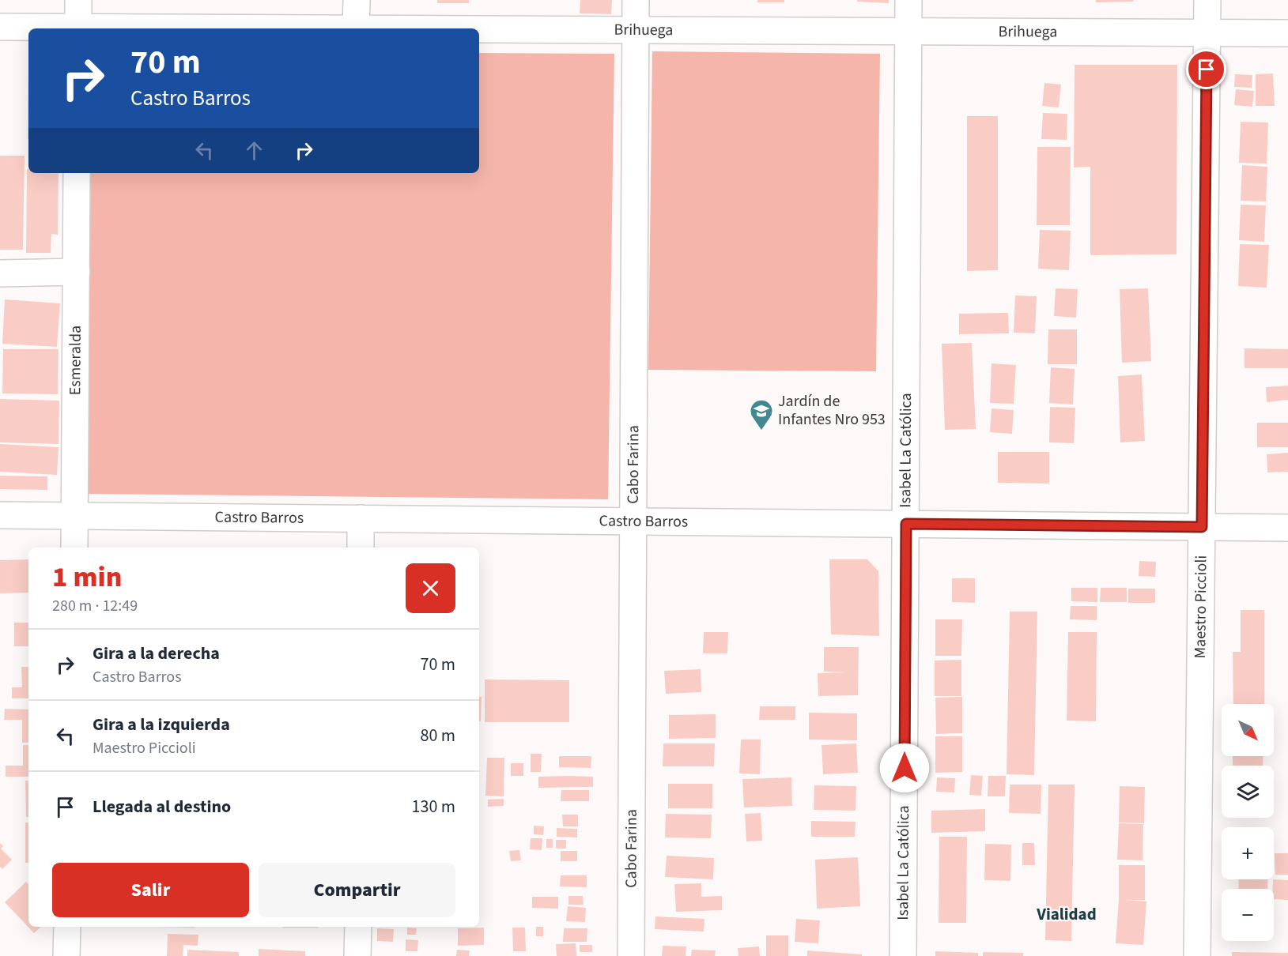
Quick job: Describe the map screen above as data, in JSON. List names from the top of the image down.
{
  "streets": {
    "street": [
      "Brihuega",
      "Esmeralda",
      "Isabel La Católica",
      "Cabo Farina",
      "Castro Barros",
      "Maestro Piccioli"
    ]
  },
  "crossings": [
    ["Brihuega", "Isabel La Católica"],
    ["Brihuega", "Cabo Farina"],
    ["Brihuega", "Maestro Piccioli"],
    ["Esmeralda", "Castro Barros"],
    ["Isabel La Católica", "Castro Barros"],
    ["Cabo Farina", "Castro Barros"],
    ["Castro Barros", "Maestro Piccioli"]
  ],
  "districts": ["Vialidad"],
  "places": {
    "school or university": ["Jardín de Infantes Nro 953"]
  },
  "north": "bottom right",
  "page": {
    "turn": ["70 m", "Castro Barros"],
    "heading": ["1 min", "280 m · 12:49"],
    "list": [
      {
        "name": "Gira a la derecha",
        "note": "Castro Barros",
        "value": "70 m"
      },
      {
        "name": "Gira a la izquierda",
        "note": "Maestro Piccioli",
        "value": "80 m"
      },
      {
        "name": "Llegada al destino",
        "value": "130 m"
      }
    ],
    "map_buttons": ["+", "−"],
    "buttons": ["Salir", "Compartir"]
  }
}
